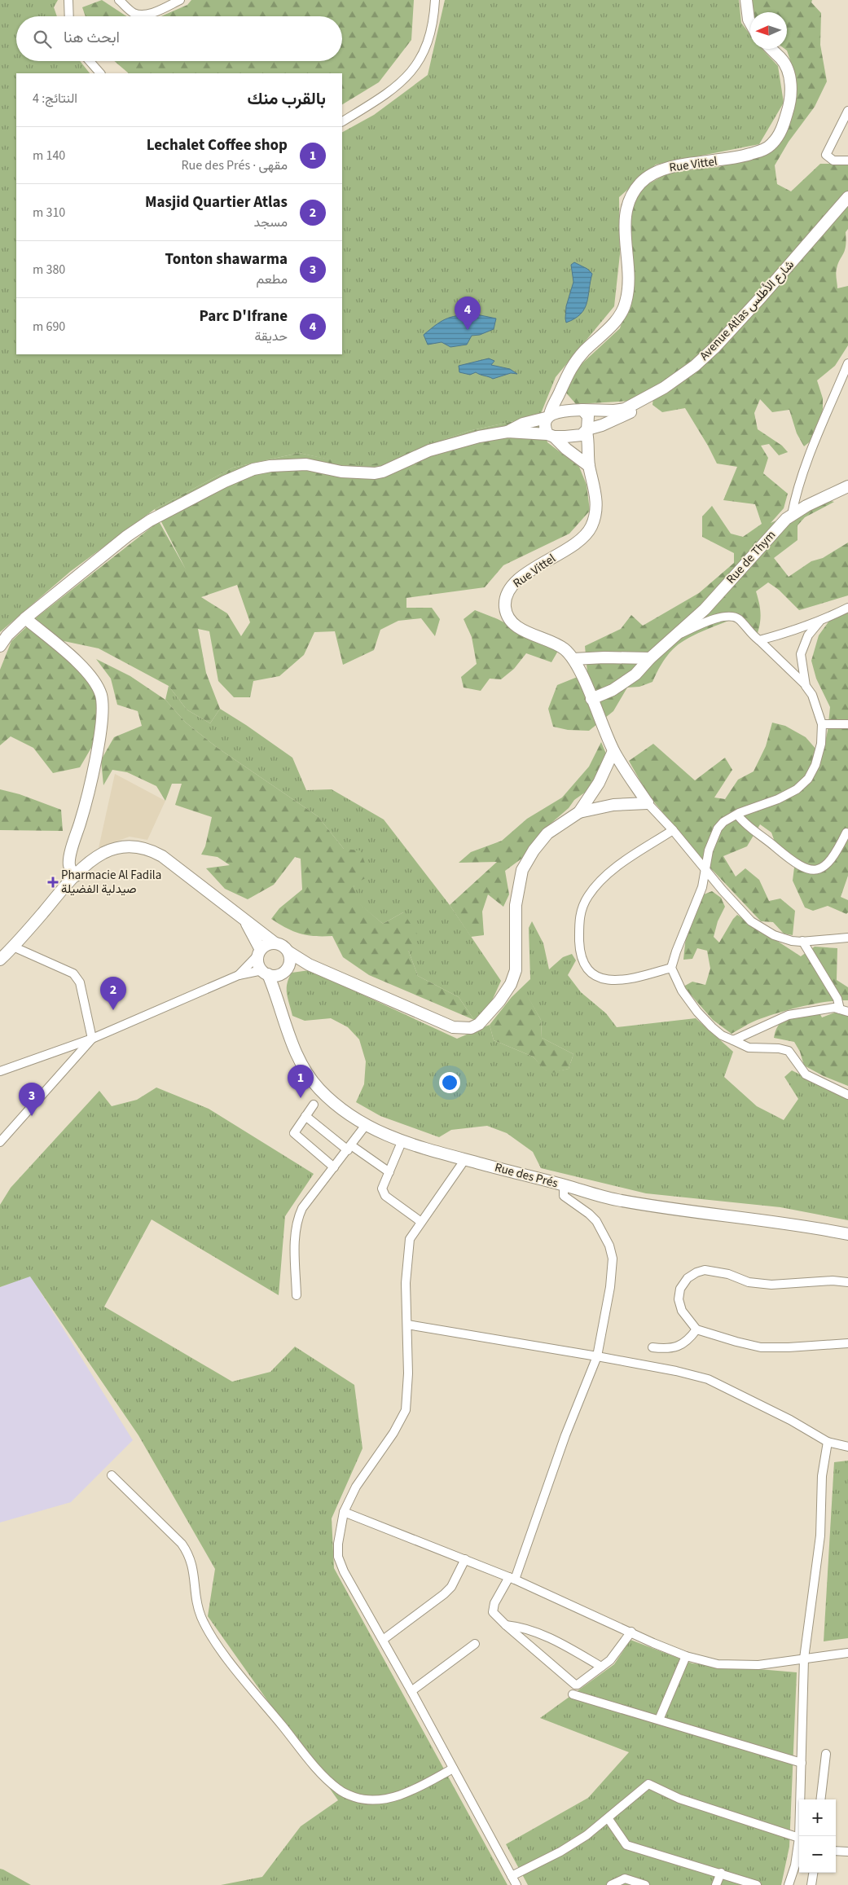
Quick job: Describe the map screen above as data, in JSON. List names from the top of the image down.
{
  "streets": {
    "street": [
      "Rue Vittel",
      "Avenue Atlas شارع الأطلس",
      "Rue de Thym",
      "Rue des Prés"
    ]
  },
  "crossings": [
    ["Rue Vittel", "Avenue Atlas شارع الأطلس"],
    ["Rue Vittel", "Rue de Thym"]
  ],
  "places": {
    "health": ["Pharmacie Al Fadila صيدلية الفضيلة"]
  },
  "north": "left",
  "page": {
    "search": "ابحث هنا",
    "heading": ["بالقرب منك", "النتائج: 4"],
    "list": [
      {
        "mark": "1",
        "name": "Lechalet Coffee shop",
        "note": "مقهى · Rue des Prés",
        "value": "140 m"
      },
      {
        "mark": "2",
        "name": "Masjid Quartier Atlas",
        "note": "مسجد",
        "value": "310 m"
      },
      {
        "mark": "3",
        "name": "Tonton shawarma",
        "note": "مطعم",
        "value": "380 m"
      },
      {
        "mark": "4",
        "name": "Parc D'Ifrane",
        "note": "حديقة",
        "value": "690 m"
      }
    ],
    "pins": [
      "4",
      "2",
      "1",
      "3"
    ],
    "map_buttons": ["+", "−"]
  }
}
